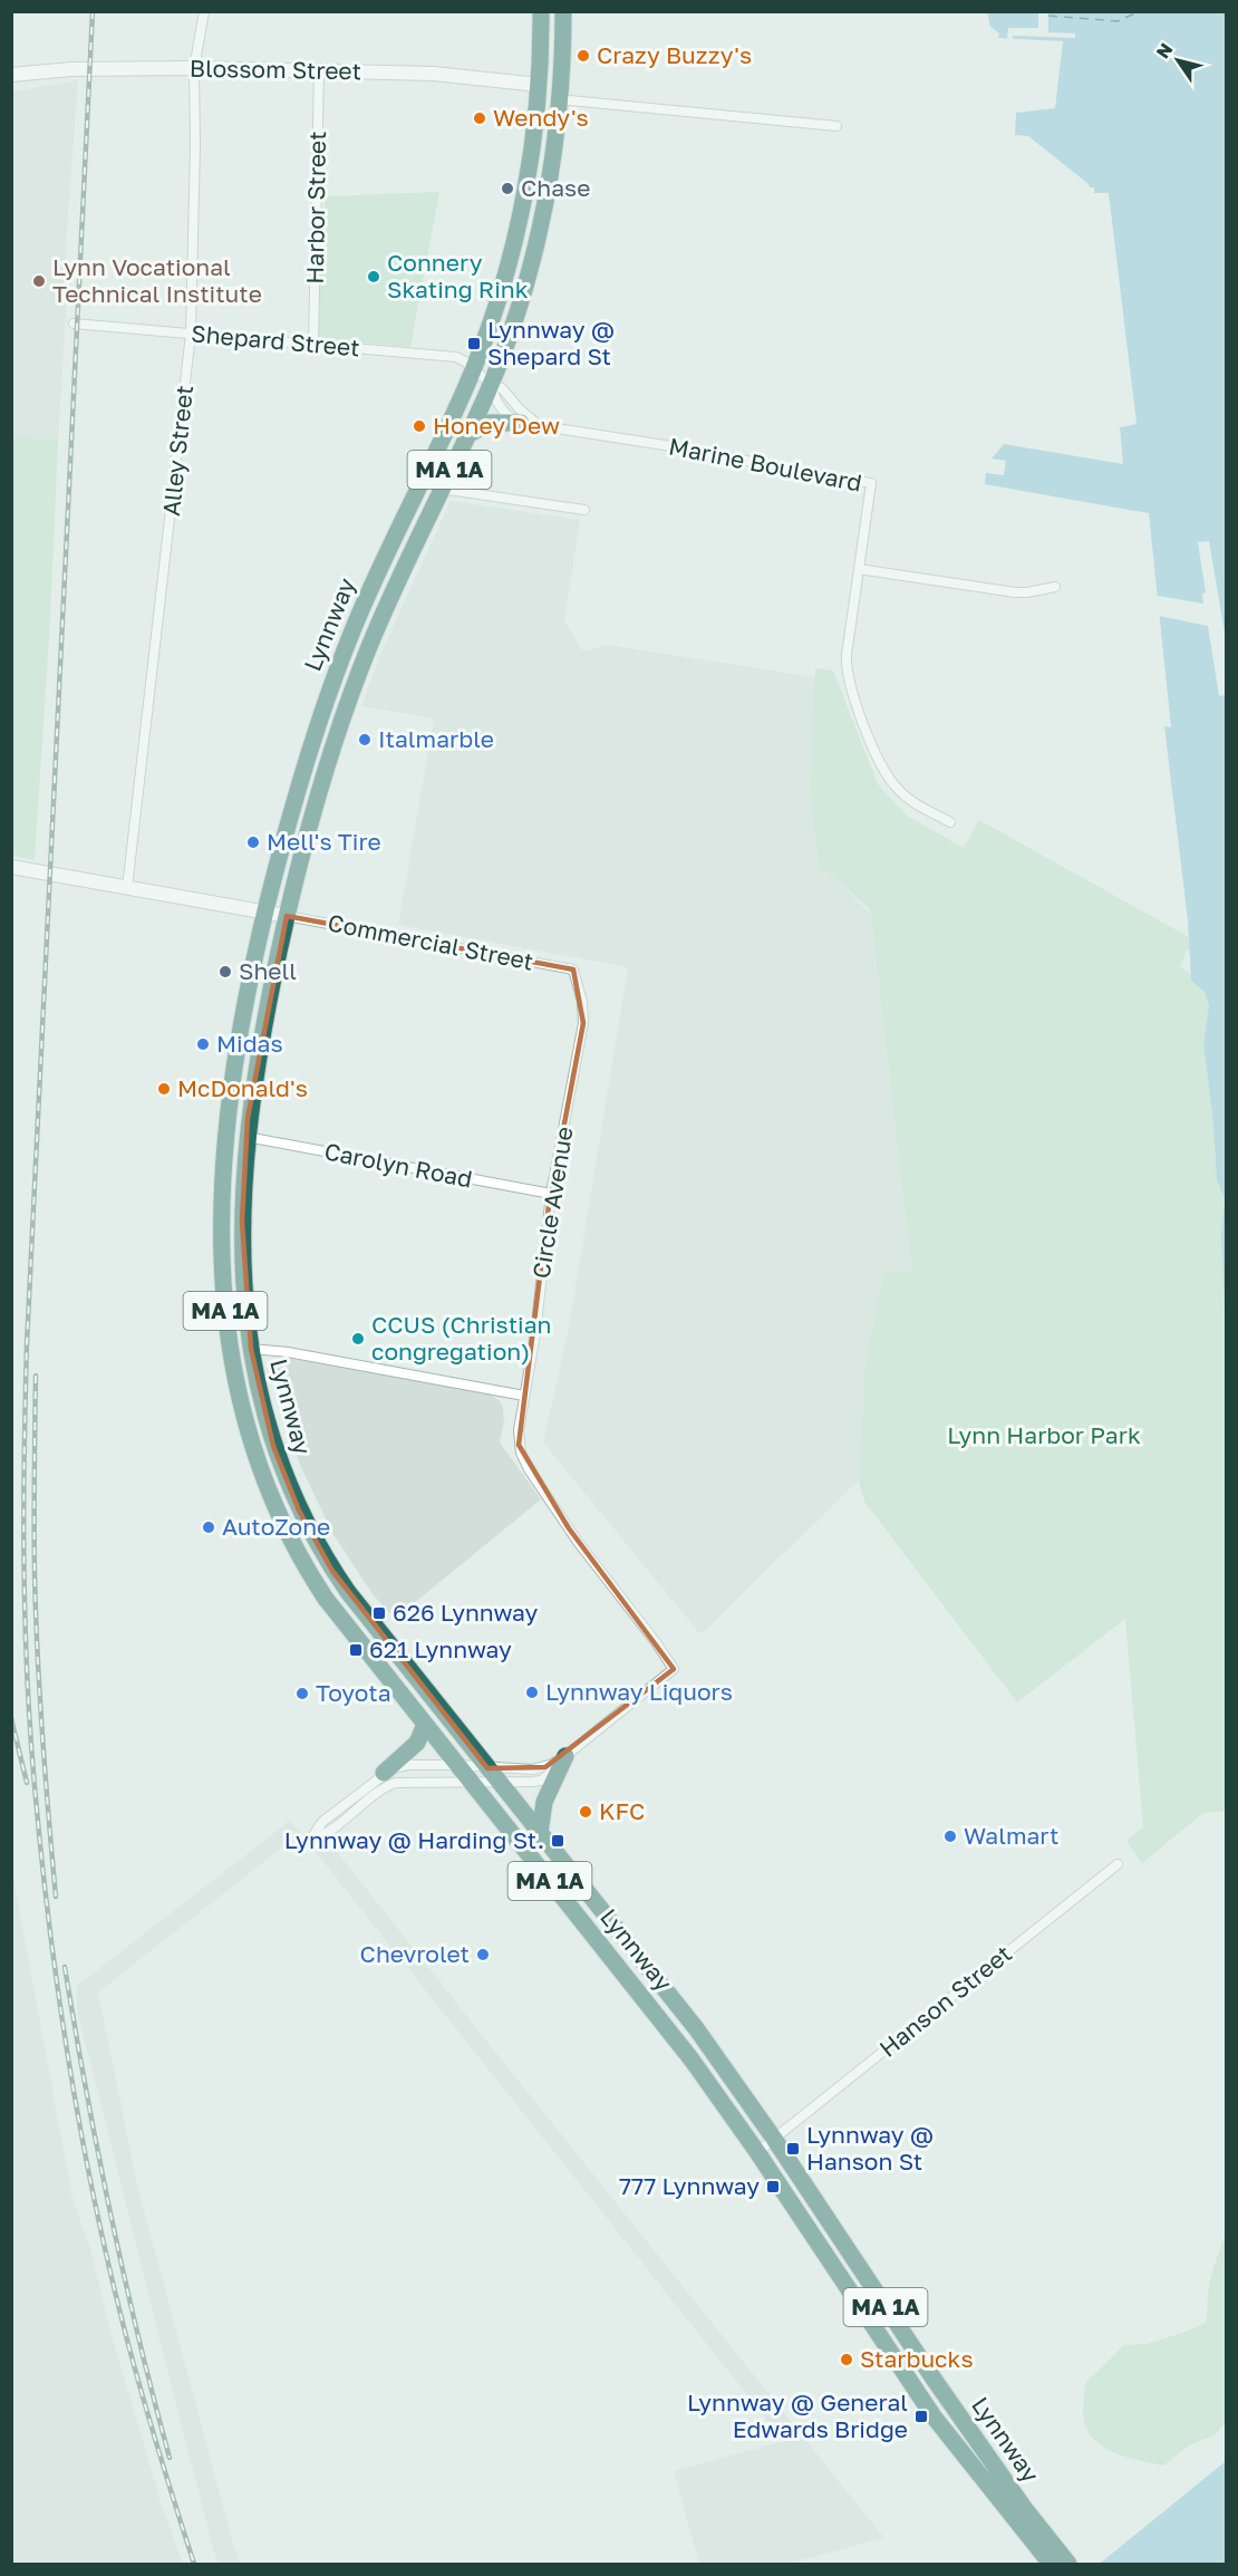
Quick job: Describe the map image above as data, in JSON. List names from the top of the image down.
{
  "streets": {
    "highway": ["MA 1A", "Lynnway"],
    "street": [
      "Blossom Street",
      "Harbor Street",
      "Shepard Street",
      "Alley Street",
      "Marine Boulevard",
      "Commercial Street",
      "Carolyn Road",
      "Circle Avenue",
      "Hanson Street"
    ]
  },
  "crossings": [
    ["Blossom Street", "Harbor Street"],
    ["Blossom Street", "Alley Street"],
    ["Blossom Street", "Lynnway"],
    ["Harbor Street", "Shepard Street"],
    ["Shepard Street", "Alley Street"],
    ["Shepard Street", "Lynnway"],
    ["Lynnway", "Commercial Street"],
    ["Lynnway", "Carolyn Road"],
    ["Lynnway", "Hanson Street"],
    ["Commercial Street", "Circle Avenue"],
    ["Carolyn Road", "Circle Avenue"]
  ],
  "parks": ["Lynn Harbor Park"],
  "places": {
    "other": [
      "Crazy Buzzy's",
      "Wendy's",
      "Chase",
      "Connery Skating Rink",
      "Lynn Vocational Technical Institute",
      "Honey Dew",
      "Italmarble",
      "Mell's Tire",
      "Shell",
      "Midas",
      "McDonald's",
      "CCUS (Christian congregation)",
      "AutoZone",
      "Lynnway Liquors",
      "Toyota",
      "KFC",
      "Walmart",
      "Chevrolet",
      "Starbucks"
    ],
    "transit": [
      "Lynnway @ Shepard St",
      "626 Lynnway",
      "621 Lynnway",
      "Lynnway @ Harding St.",
      "Lynnway @ Hanson St",
      "777 Lynnway",
      "Lynnway @ General Edwards Bridge"
    ]
  },
  "north": "top left"
}
